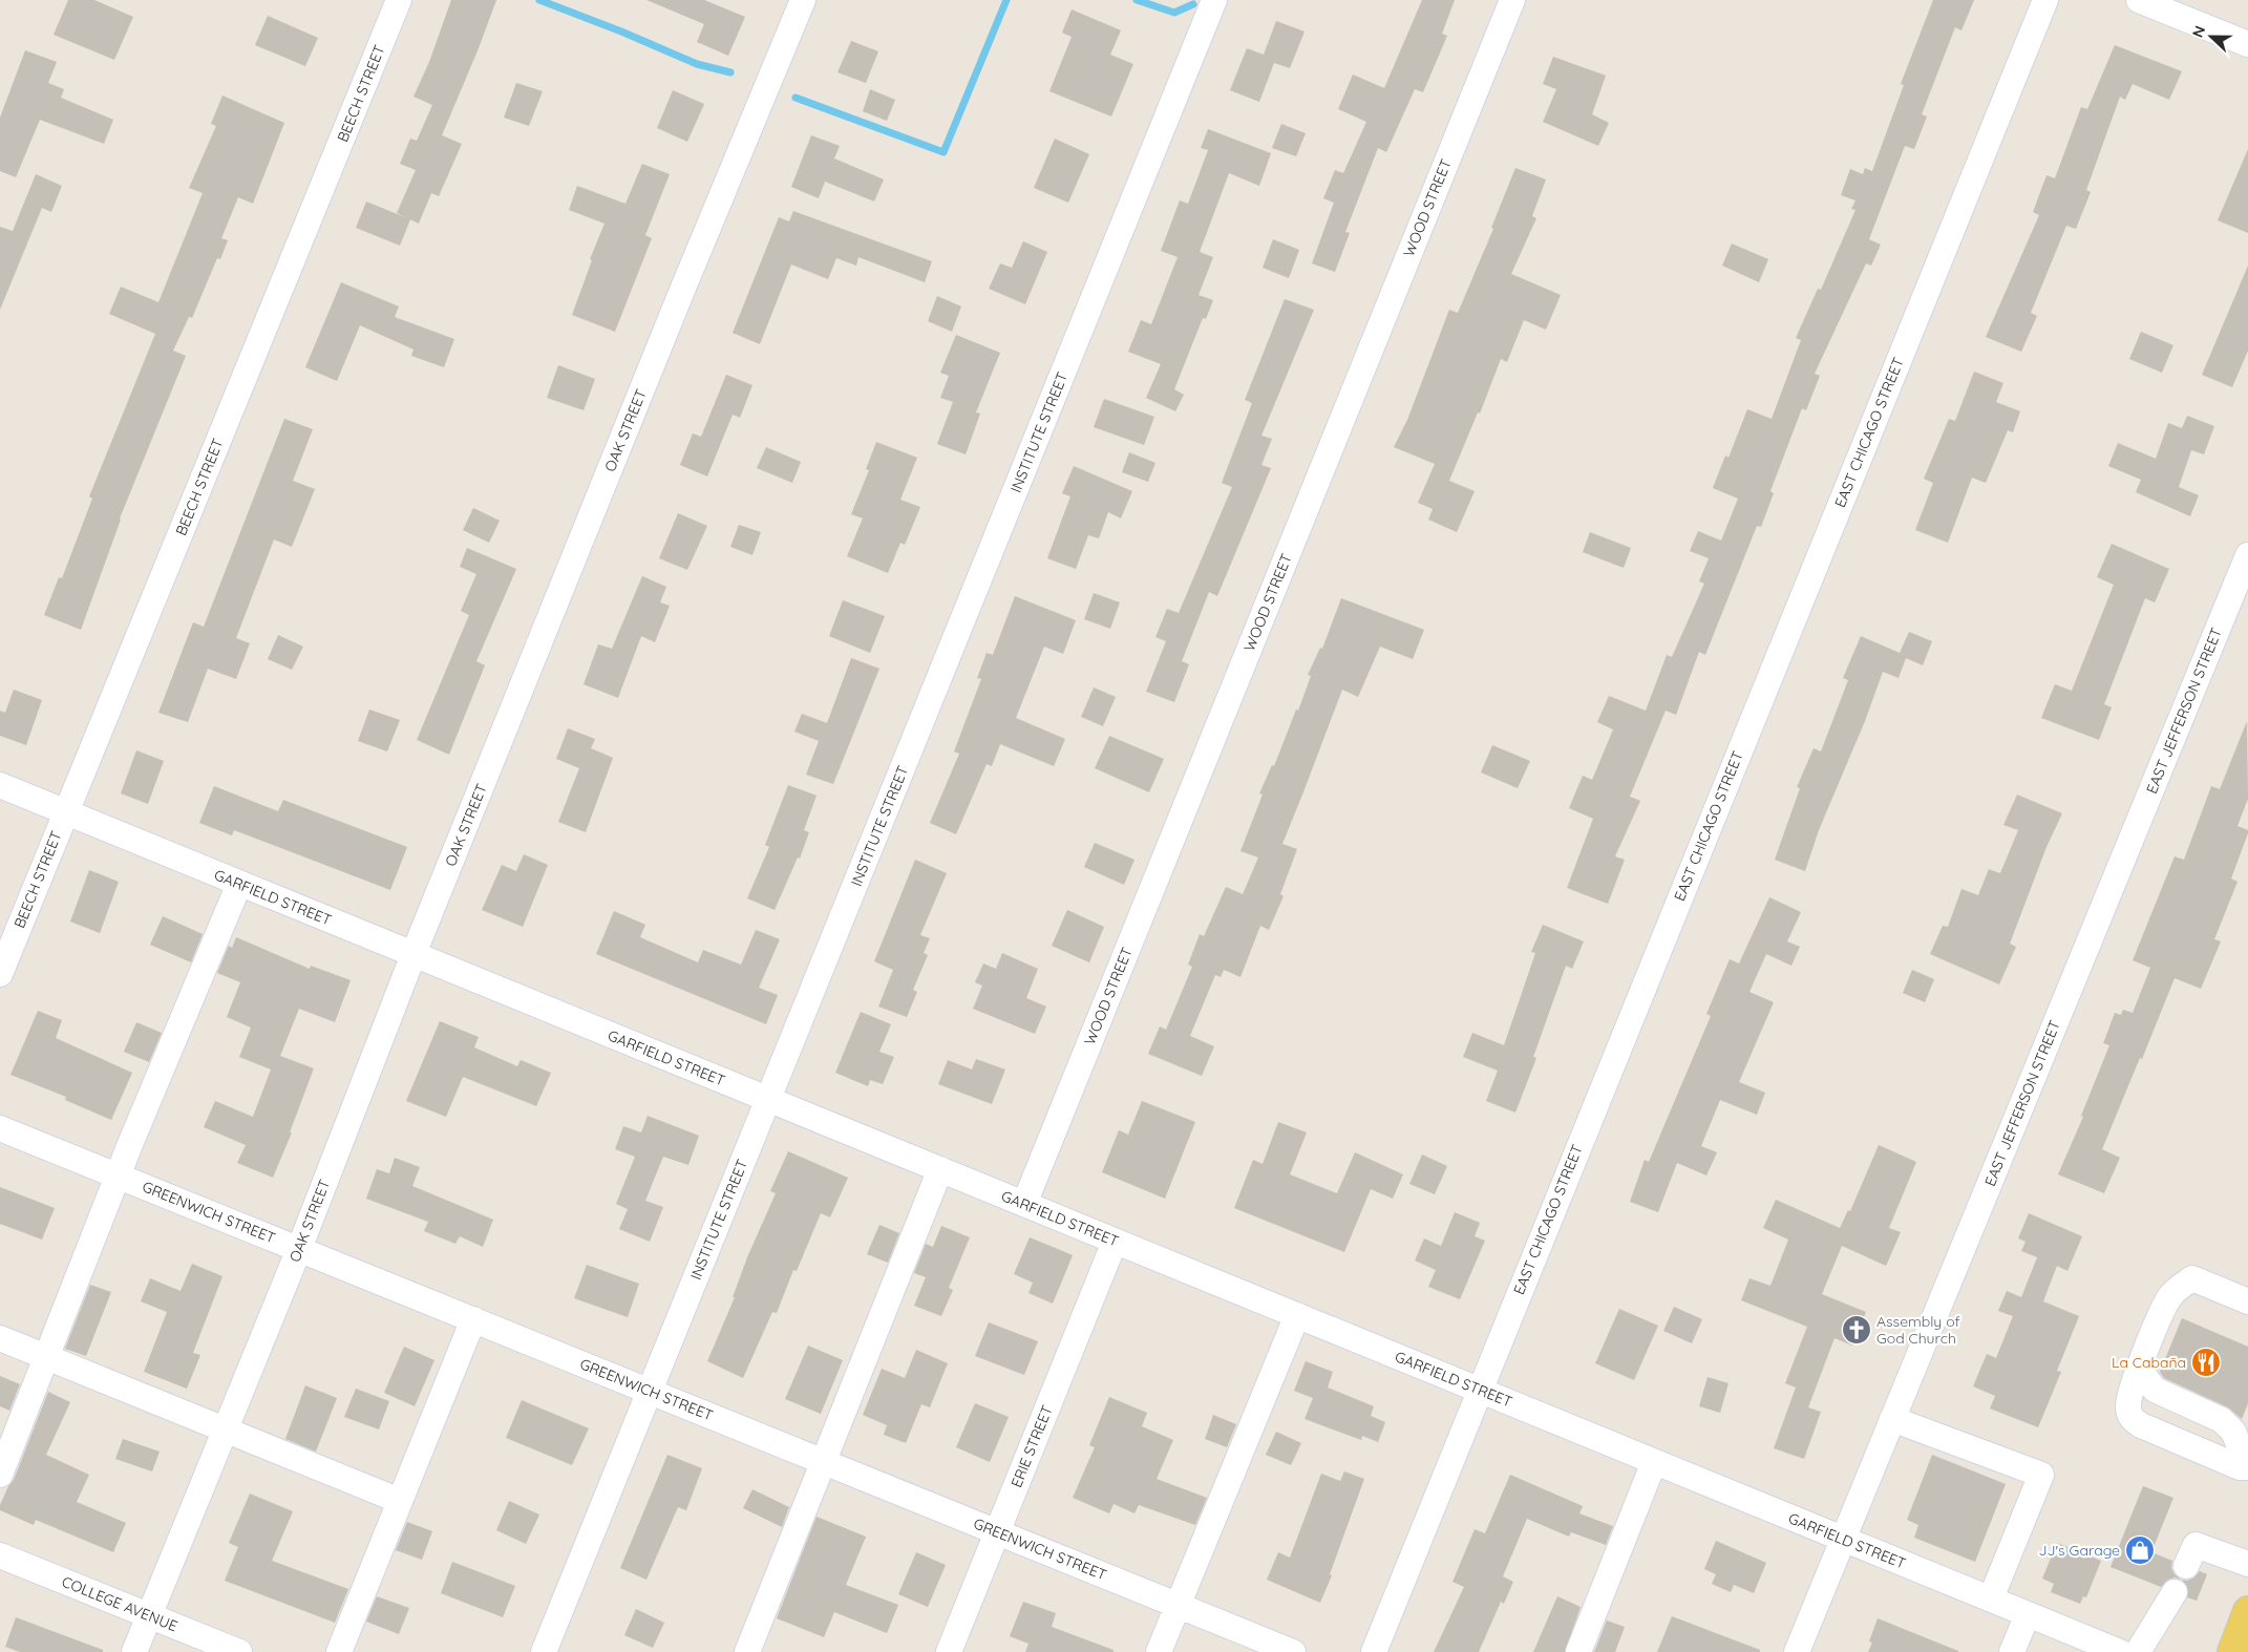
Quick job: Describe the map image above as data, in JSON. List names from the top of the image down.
{
  "streets": {
    "street": [
      "BEECH STREET",
      "WOOD STREET",
      "OAK STREET",
      "INSTITUTE STREET",
      "EAST CHICAGO STREET",
      "EAST JEFFERSON STREET",
      "GARFIELD STREET",
      "GREENWICH STREET",
      "ERIE STREET",
      "COLLEGE AVENUE"
    ]
  },
  "crossings": [
    ["BEECH STREET", "GARFIELD STREET"],
    ["WOOD STREET", "GARFIELD STREET"],
    ["OAK STREET", "GARFIELD STREET"],
    ["OAK STREET", "GREENWICH STREET"],
    ["OAK STREET", "COLLEGE AVENUE"],
    ["INSTITUTE STREET", "GARFIELD STREET"],
    ["INSTITUTE STREET", "GREENWICH STREET"],
    ["EAST CHICAGO STREET", "GARFIELD STREET"],
    ["EAST JEFFERSON STREET", "GARFIELD STREET"],
    ["GARFIELD STREET", "ERIE STREET"],
    ["GREENWICH STREET", "ERIE STREET"]
  ],
  "places": {
    "church": ["Assembly of God Church"],
    "restaurant": ["La Cabaña"],
    "shop": ["JJ's Garage"]
  },
  "north": "left"
}
